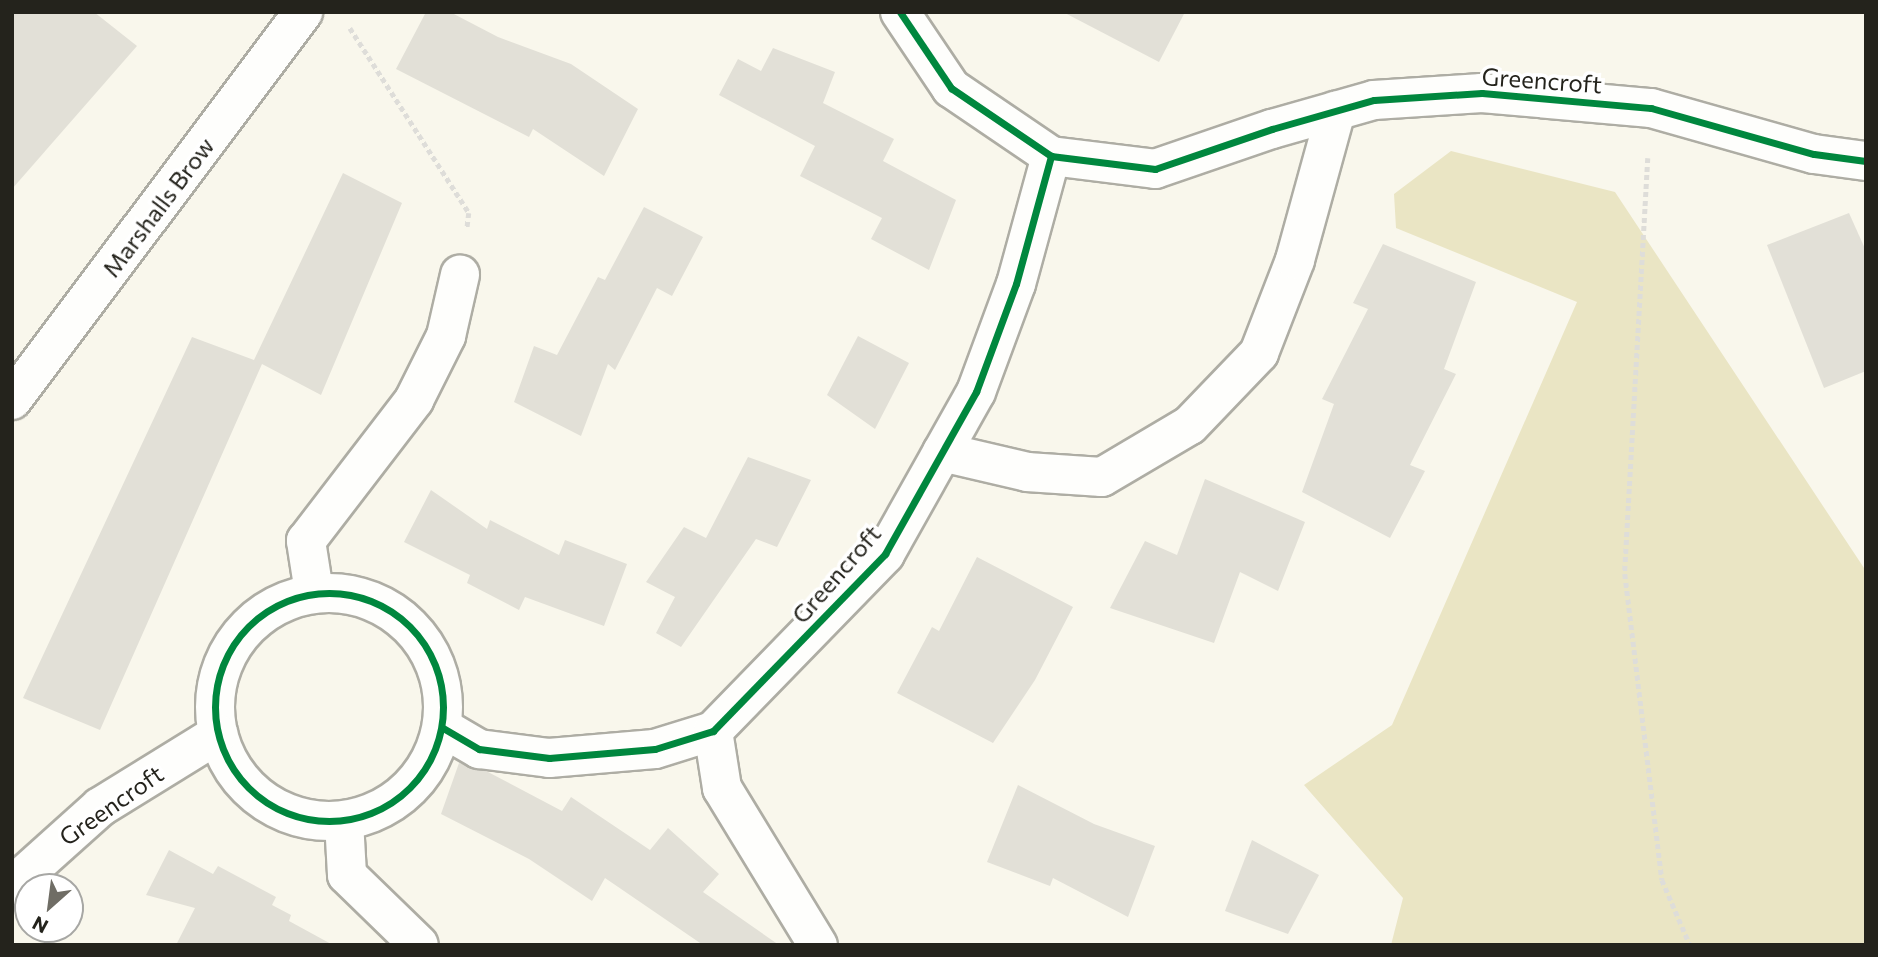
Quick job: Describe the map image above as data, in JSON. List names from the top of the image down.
{
  "streets": {
    "street": ["Greencroft", "Marshalls Brow"]
  },
  "north": "bottom left"
}
